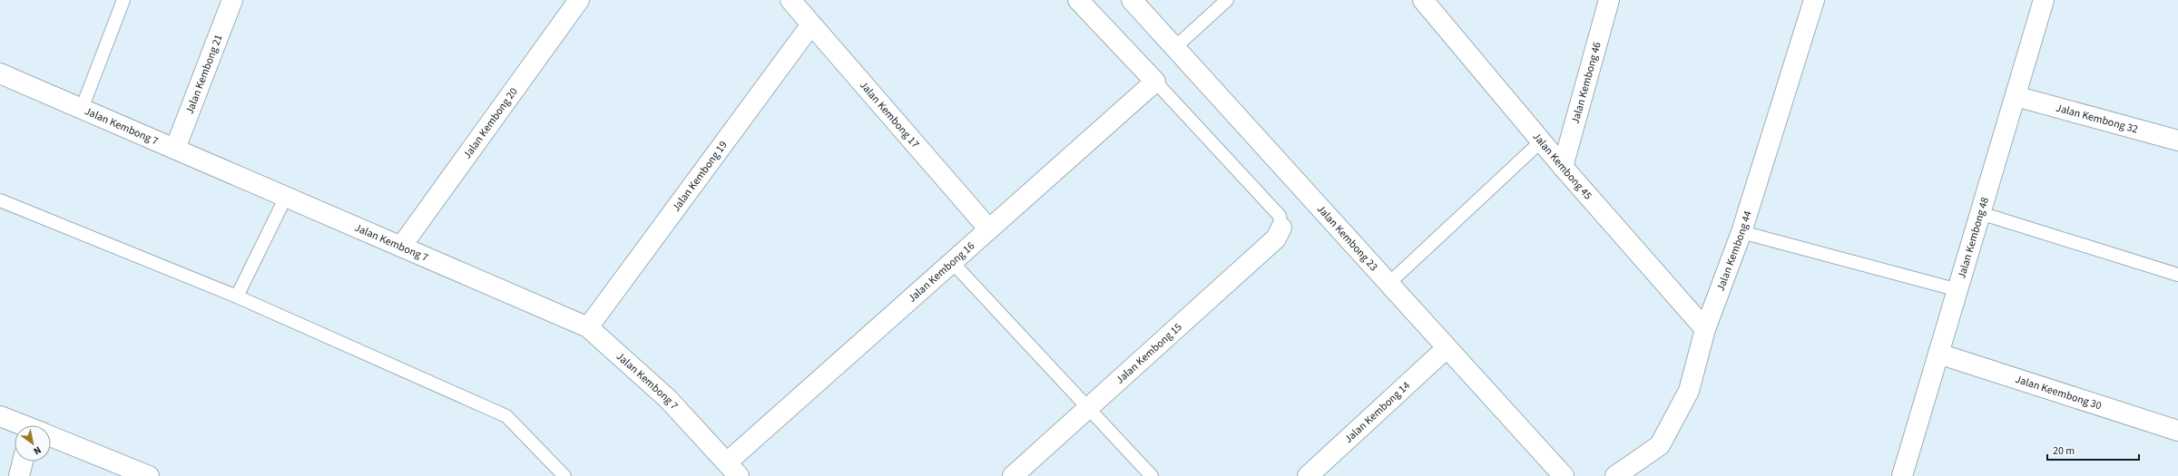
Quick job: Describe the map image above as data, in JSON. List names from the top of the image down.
{
  "streets": {
    "street": [
      "Jalan Kembong 21",
      "Jalan Kembong 46",
      "Jalan Kembong 17",
      "Jalan Kembong 32",
      "Jalan Kembong 20",
      "Jalan Kembong 7",
      "Jalan Kembong 45",
      "Jalan Kembong 19",
      "Jalan Kembong 23",
      "Jalan Kembong 48",
      "Jalan Kembong 44",
      "Jalan Kembong 16",
      "Jalan Kembong 15",
      "Jalan Keembong 30",
      "Jalan Kembong 14"
    ]
  },
  "crossings": [
    ["Jalan Kembong 21", "Jalan Kembong 7"],
    ["Jalan Kembong 46", "Jalan Kembong 45"],
    ["Jalan Kembong 17", "Jalan Kembong 19"],
    ["Jalan Kembong 17", "Jalan Kembong 16"],
    ["Jalan Kembong 32", "Jalan Kembong 48"],
    ["Jalan Kembong 20", "Jalan Kembong 7"],
    ["Jalan Kembong 7", "Jalan Kembong 19"],
    ["Jalan Kembong 7", "Jalan Kembong 16"],
    ["Jalan Kembong 45", "Jalan Kembong 44"],
    ["Jalan Kembong 23", "Jalan Kembong 14"],
    ["Jalan Kembong 48", "Jalan Keembong 30"]
  ],
  "scale_bar": "20 m",
  "north": "bottom right"
}
